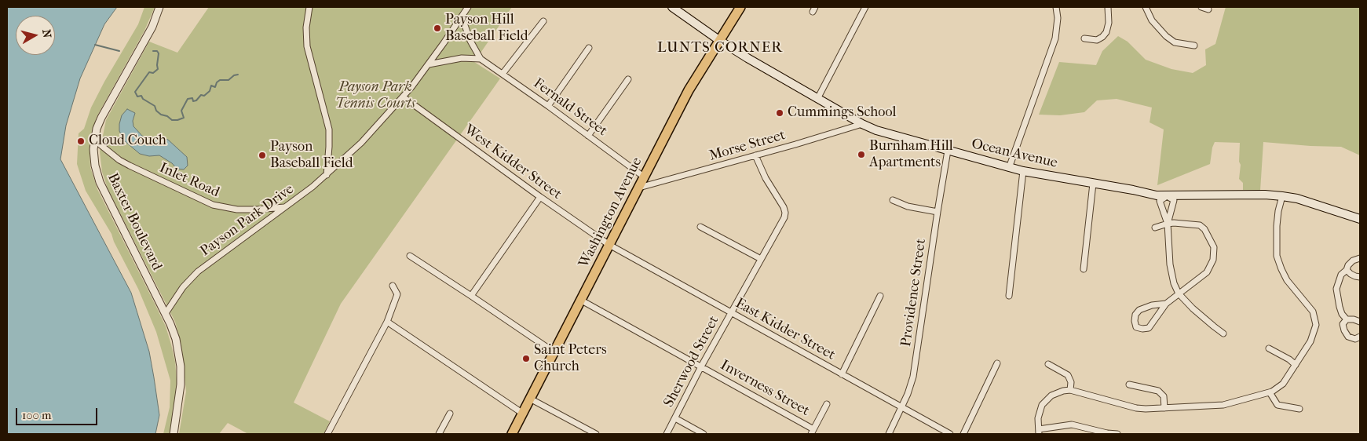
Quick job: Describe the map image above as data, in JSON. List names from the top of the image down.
{
  "streets": {
    "main road": ["Ocean Avenue", "Washington Avenue"],
    "street": [
      "Fernald Street",
      "Morse Street",
      "West Kidder Street",
      "Inlet Road",
      "Payson Park Drive",
      "Baxter Boulevard",
      "Providence Street",
      "East Kidder Street",
      "Sherwood Street",
      "Inverness Street"
    ]
  },
  "crossings": [
    ["Fernald Street", "Washington Avenue"],
    ["Fernald Street", "Payson Park Drive"],
    ["Morse Street", "Ocean Avenue"],
    ["Morse Street", "Washington Avenue"],
    ["Morse Street", "Sherwood Street"],
    ["Ocean Avenue", "Washington Avenue"],
    ["Ocean Avenue", "Providence Street"],
    ["West Kidder Street", "Washington Avenue"],
    ["West Kidder Street", "Payson Park Drive"],
    ["West Kidder Street", "East Kidder Street"],
    ["Inlet Road", "Payson Park Drive"],
    ["Inlet Road", "Baxter Boulevard"],
    ["Washington Avenue", "East Kidder Street"],
    ["Washington Avenue", "Inverness Street"],
    ["Payson Park Drive", "Baxter Boulevard"],
    ["Providence Street", "East Kidder Street"],
    ["East Kidder Street", "Sherwood Street"],
    ["Sherwood Street", "Inverness Street"]
  ],
  "districts": ["LUNTS CORNER"],
  "parks": ["Payson Park Tennis Courts"],
  "places": [
    "Payson Hill Baseball Field",
    "Cummings School",
    "Cloud Couch",
    "Burnham Hill Apartments",
    "Payson Baseball Field",
    "Saint Peters Church"
  ],
  "scale_bar": "100 m",
  "north": "right"
}
